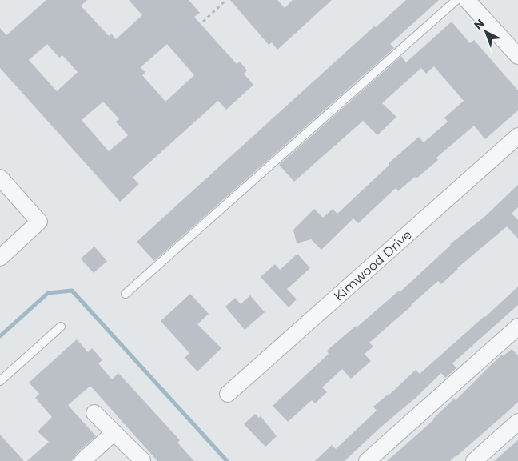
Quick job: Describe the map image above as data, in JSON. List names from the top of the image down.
{
  "streets": {
    "street": ["Kimwood Drive"]
  },
  "north": "top left"
}
